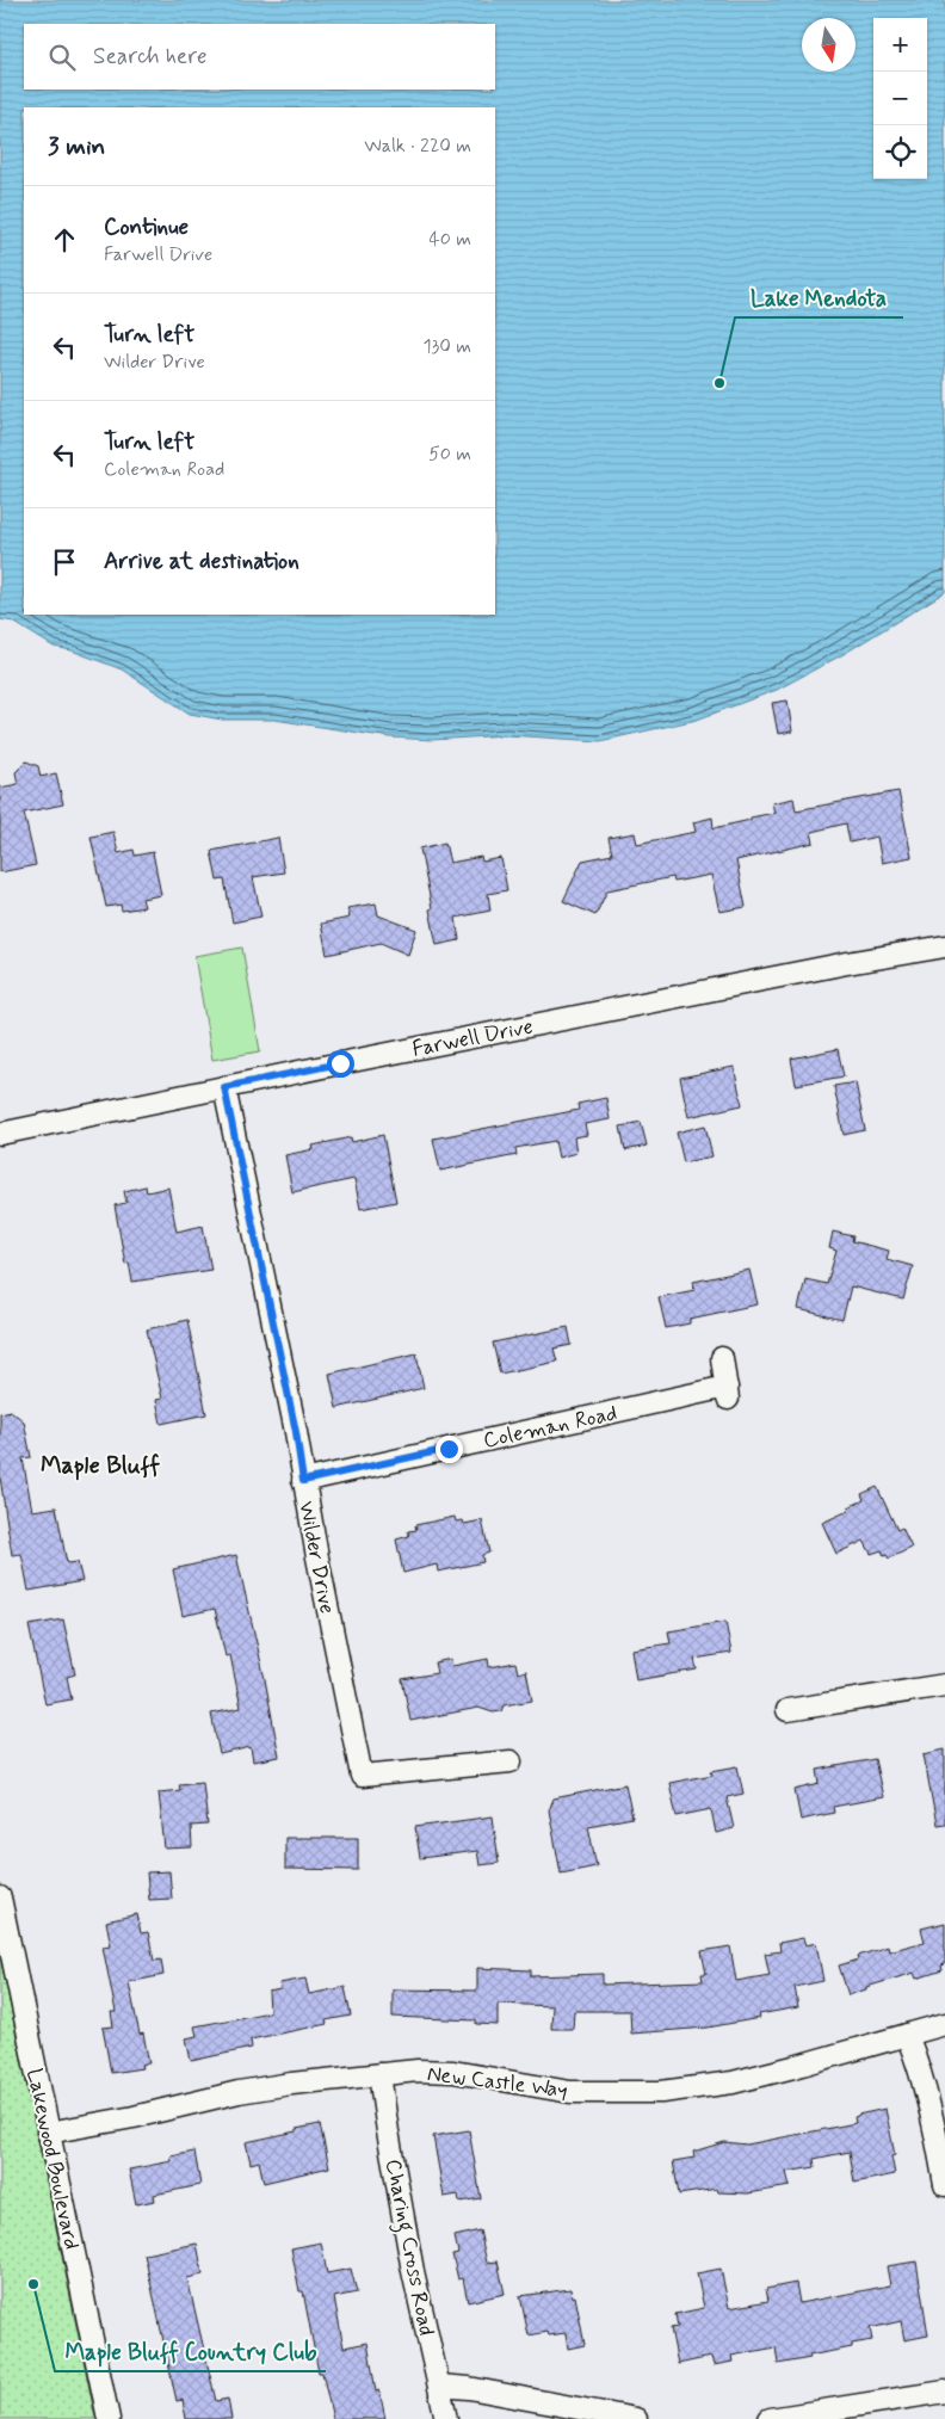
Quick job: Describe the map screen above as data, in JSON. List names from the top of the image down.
{
  "streets": {
    "street": [
      "Farwell Drive",
      "Coleman Road",
      "Wilder Drive",
      "New Castle Way",
      "Lakewood Boulevard",
      "Charing Cross Road"
    ]
  },
  "crossings": [
    ["Farwell Drive", "Wilder Drive"],
    ["Coleman Road", "Wilder Drive"],
    ["New Castle Way", "Lakewood Boulevard"],
    ["New Castle Way", "Charing Cross Road"]
  ],
  "districts": ["Maple Bluff"],
  "places": ["Lake Mendota", "Maple Bluff Country Club"],
  "north": "bottom",
  "page": {
    "map_buttons": ["+", "−"],
    "search": "Search here",
    "heading": ["3 min", "Walk · 220 m"],
    "list": [
      ["Continue", "Farwell Drive", "40 m"],
      ["Turn left", "Wilder Drive", "130 m"],
      ["Turn left", "Coleman Road", "50 m"],
      "Arrive at destination"
    ]
  }
}
